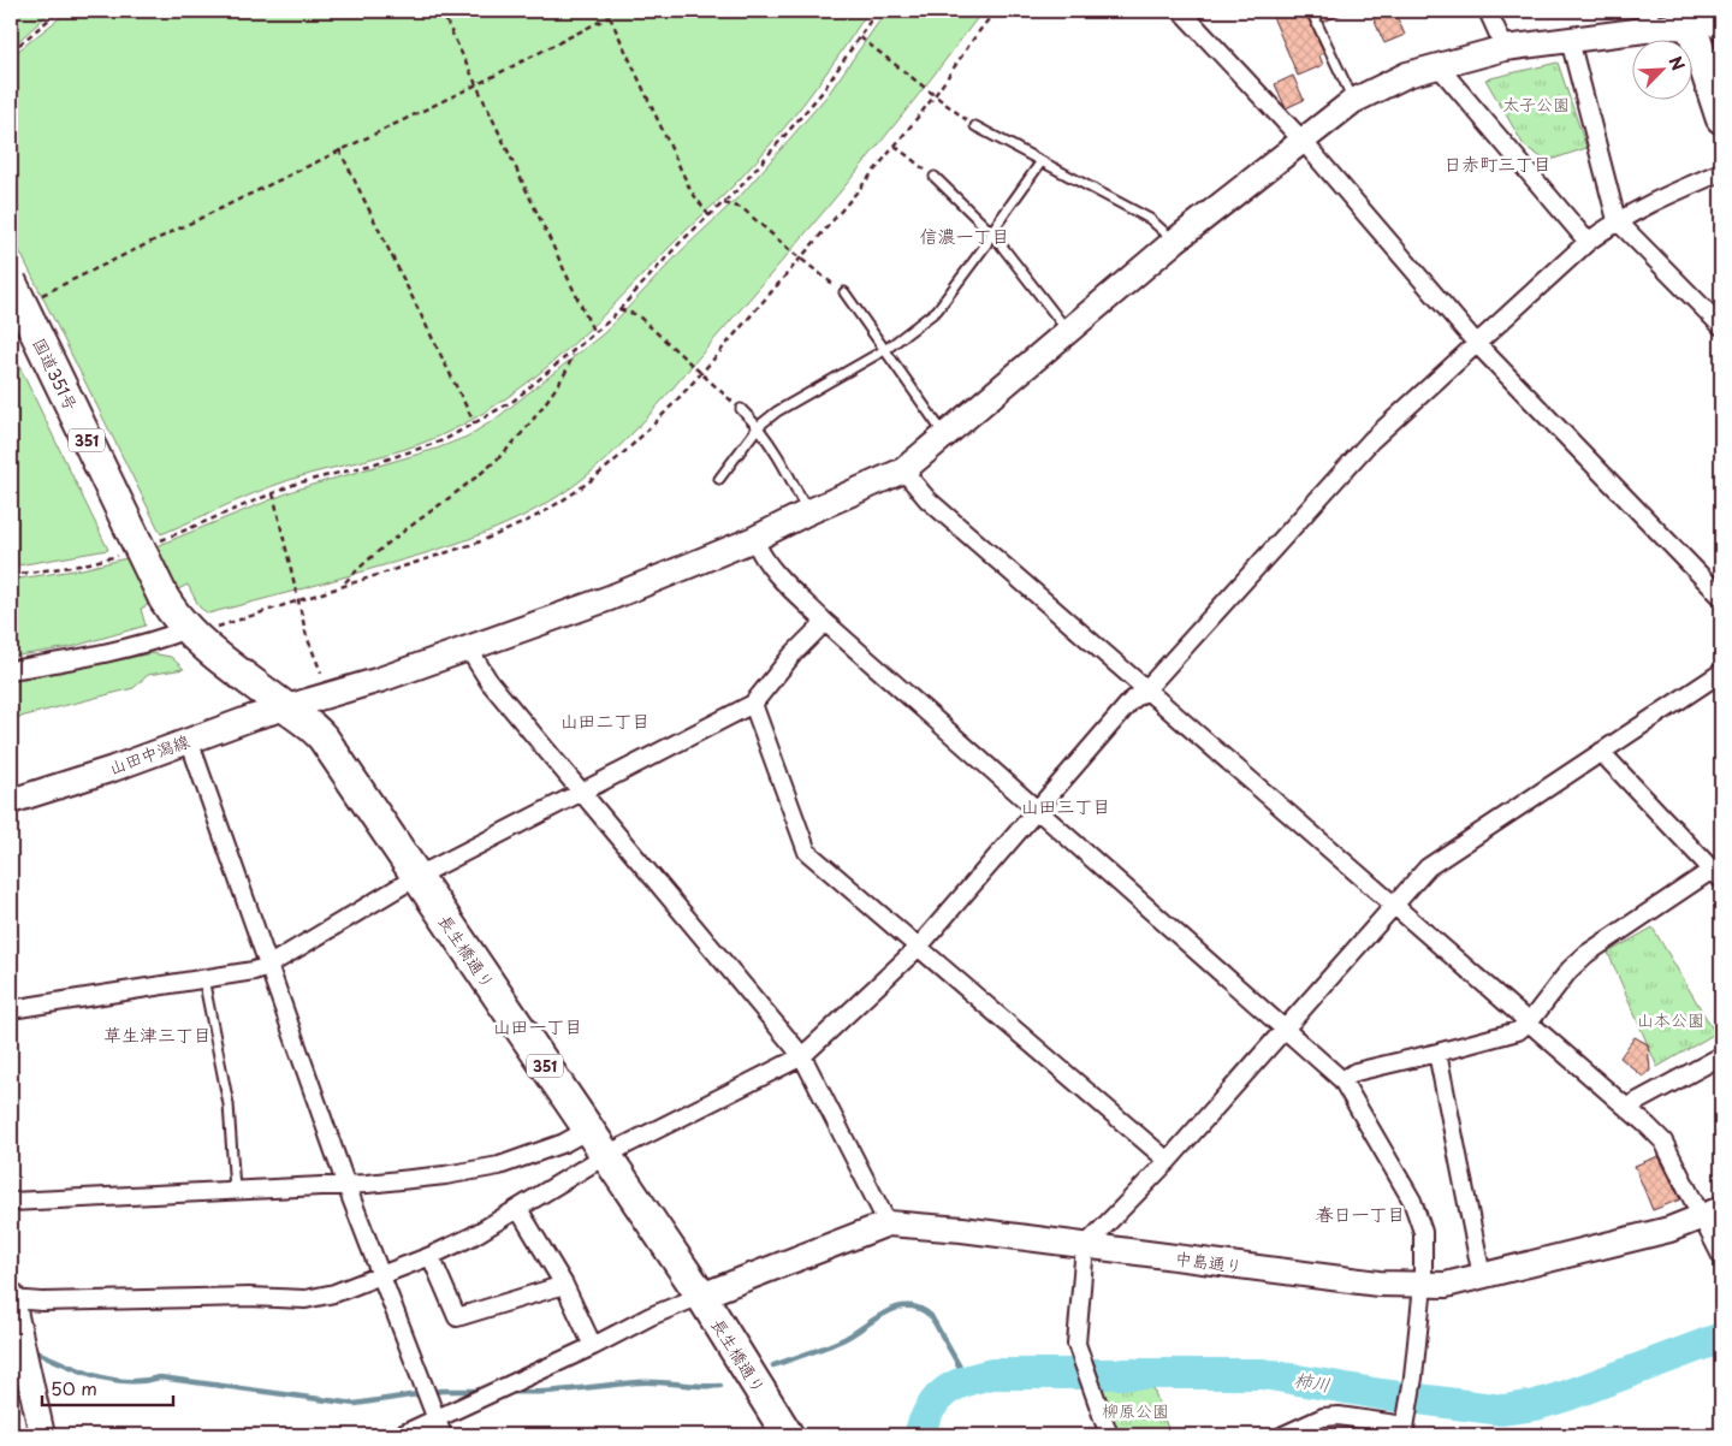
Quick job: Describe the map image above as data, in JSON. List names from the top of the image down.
{
  "streets": {
    "highway": ["国道351号", "351", "長生橋通り"],
    "street": ["山田中潟線", "中島通り"]
  },
  "crossings": [
    ["国道351号", "長生橋通り"],
    ["山田中潟線", "長生橋通り"],
    ["長生橋通り", "中島通り"]
  ],
  "districts": [
    "日赤町三丁目",
    "信濃一丁目",
    "山田二丁目",
    "山田三丁目",
    "山田一丁目",
    "草生津三丁目",
    "春日一丁目"
  ],
  "water": ["柿川"],
  "parks": ["太子公園", "山本公園", "柳原公園"],
  "scale_bar": "50 m",
  "north": "top right"
}
